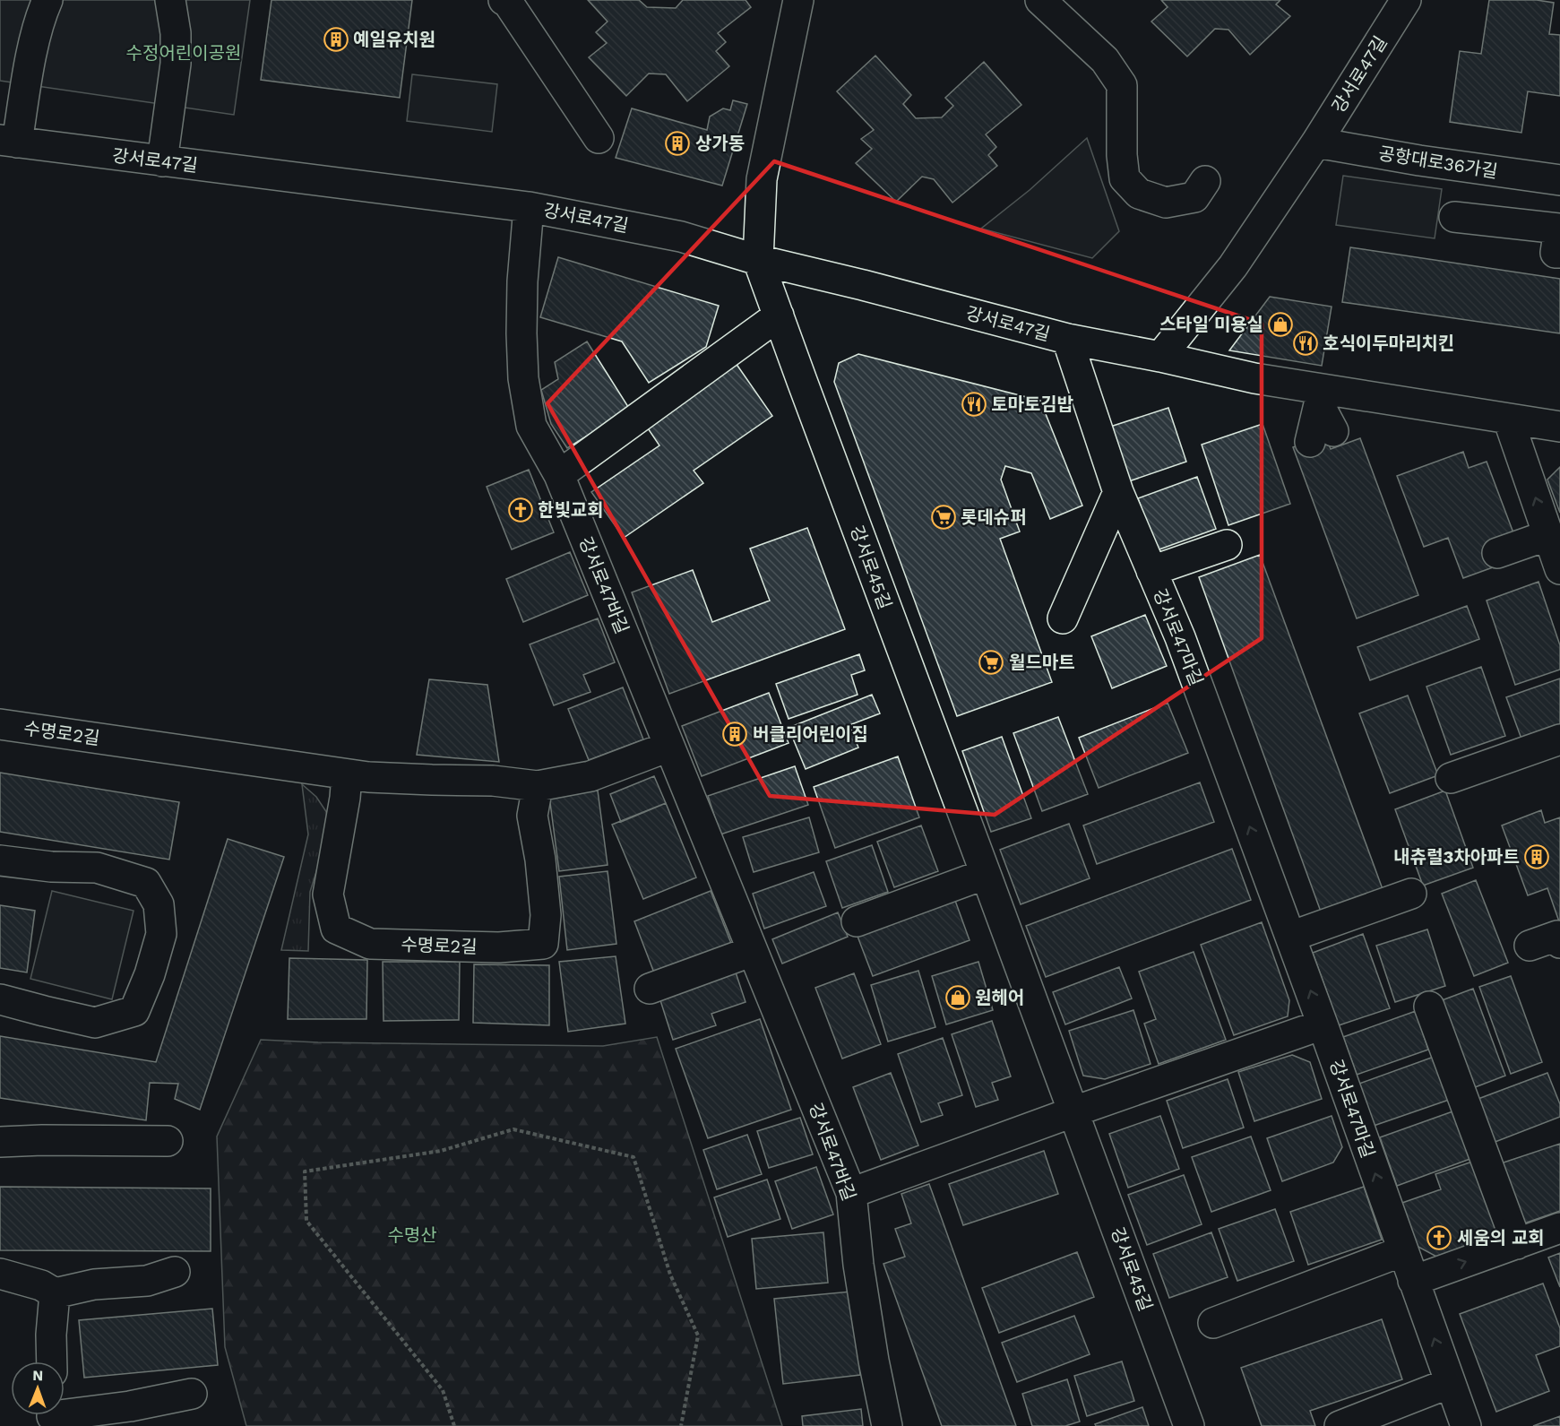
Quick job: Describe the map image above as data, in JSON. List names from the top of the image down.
{
  "streets": {
    "street": [
      "강서로47길",
      "공항대로36가길",
      "강서로45길",
      "강서로47바길",
      "강서로47마길",
      "수명로2길"
    ]
  },
  "crossings": [
    ["강서로47길", "공항대로36가길"],
    ["강서로47길", "강서로45길"],
    ["강서로47길", "강서로47바길"],
    ["강서로47길", "강서로47마길"],
    ["강서로47바길", "수명로2길"]
  ],
  "one_way": ["강서로47마길"],
  "parks": ["수정어린이공원", "수명산"],
  "places": {
    "building": [
      "예일유치원",
      "상가동",
      "버클리어린이집",
      "내츄럴3차아파트"
    ],
    "shop": ["스타일 미용실", "원헤어"],
    "restaurant": ["호식이두마리치킨", "토마토김밥"],
    "church": ["한빛교회", "세움의 교회"],
    "supermarket": ["롯데슈퍼", "월드마트"]
  },
  "north": "top"
}
